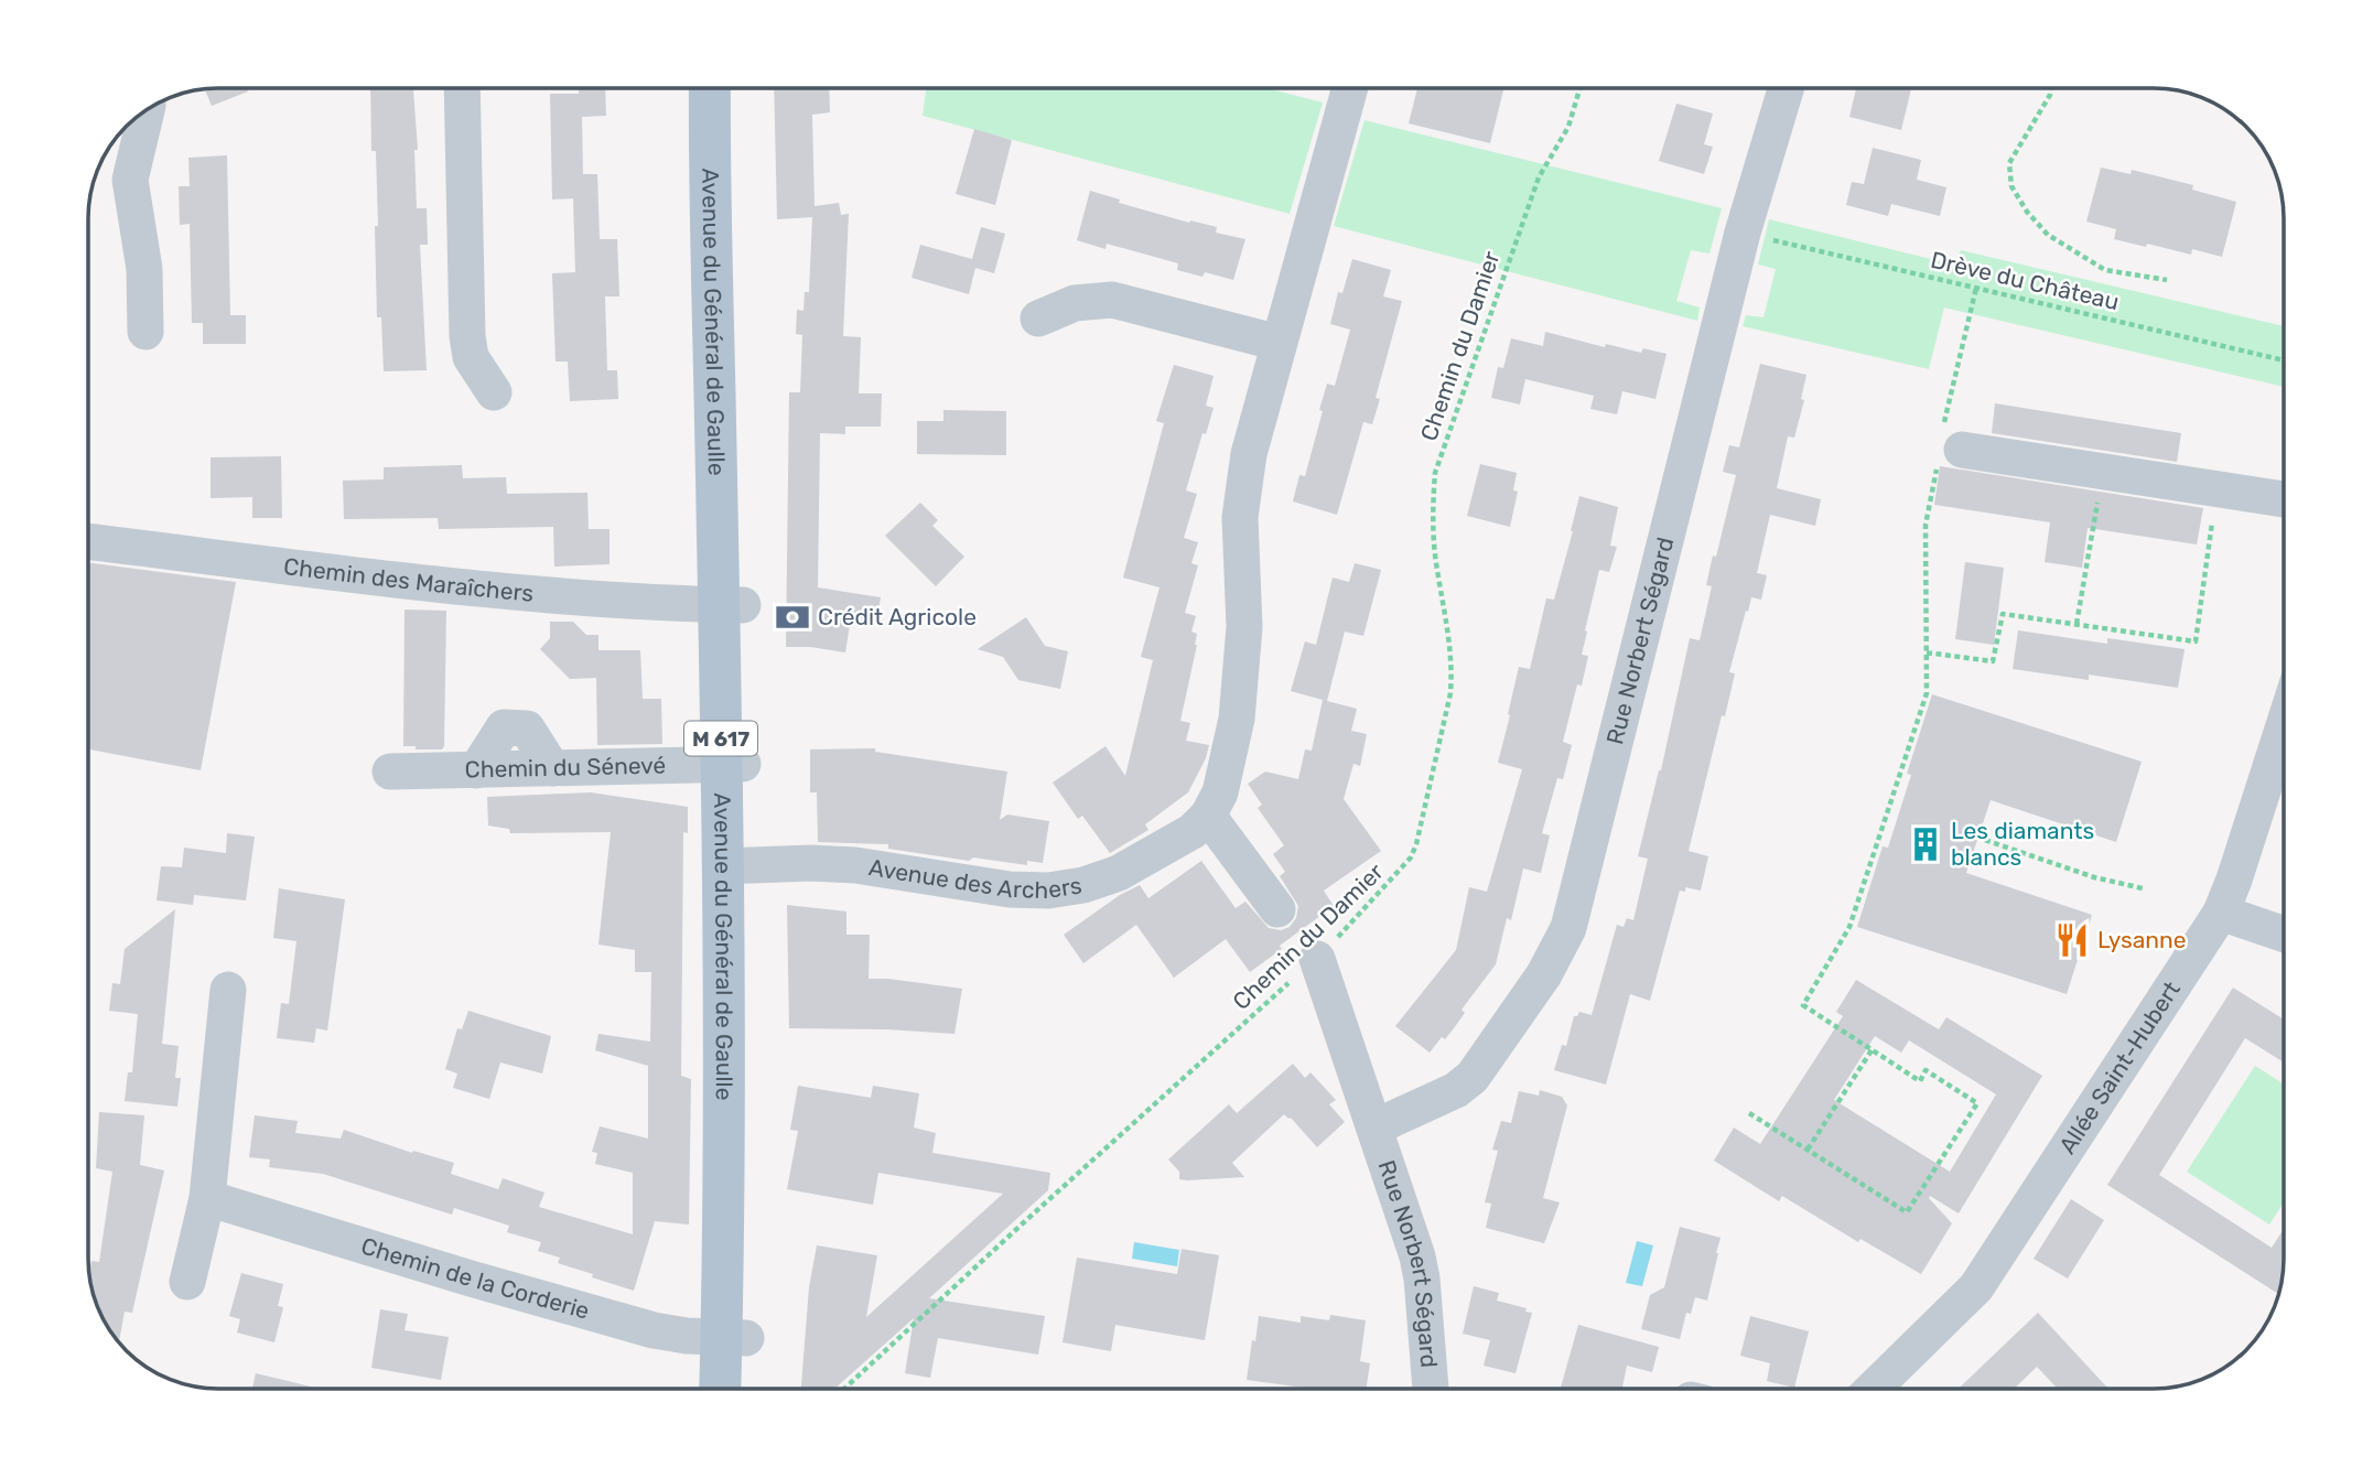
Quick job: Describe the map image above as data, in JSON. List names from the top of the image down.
{
  "streets": {
    "main road": ["Avenue du Général de Gaulle", "M 617"],
    "street": [
      "Chemin des Maraîchers",
      "Rue Norbert Ségard",
      "Chemin du Sénevé",
      "Avenue des Archers",
      "Allée Saint-Hubert",
      "Chemin de la Corderie"
    ],
    "path": ["Drève du Château", "Chemin du Damier"]
  },
  "crossings": [
    ["Drève du Château", "Rue Norbert Ségard"],
    ["Avenue du Général de Gaulle", "Chemin des Maraîchers"],
    ["Avenue du Général de Gaulle", "Chemin du Sénevé"],
    ["Avenue du Général de Gaulle", "Avenue des Archers"],
    ["Avenue du Général de Gaulle", "Chemin de la Corderie"],
    ["Chemin du Damier", "Rue Norbert Ségard"]
  ],
  "places": {
    "bank": ["Crédit Agricole"],
    "building": ["Les diamants blancs"],
    "restaurant": ["Lysanne"]
  }
}
